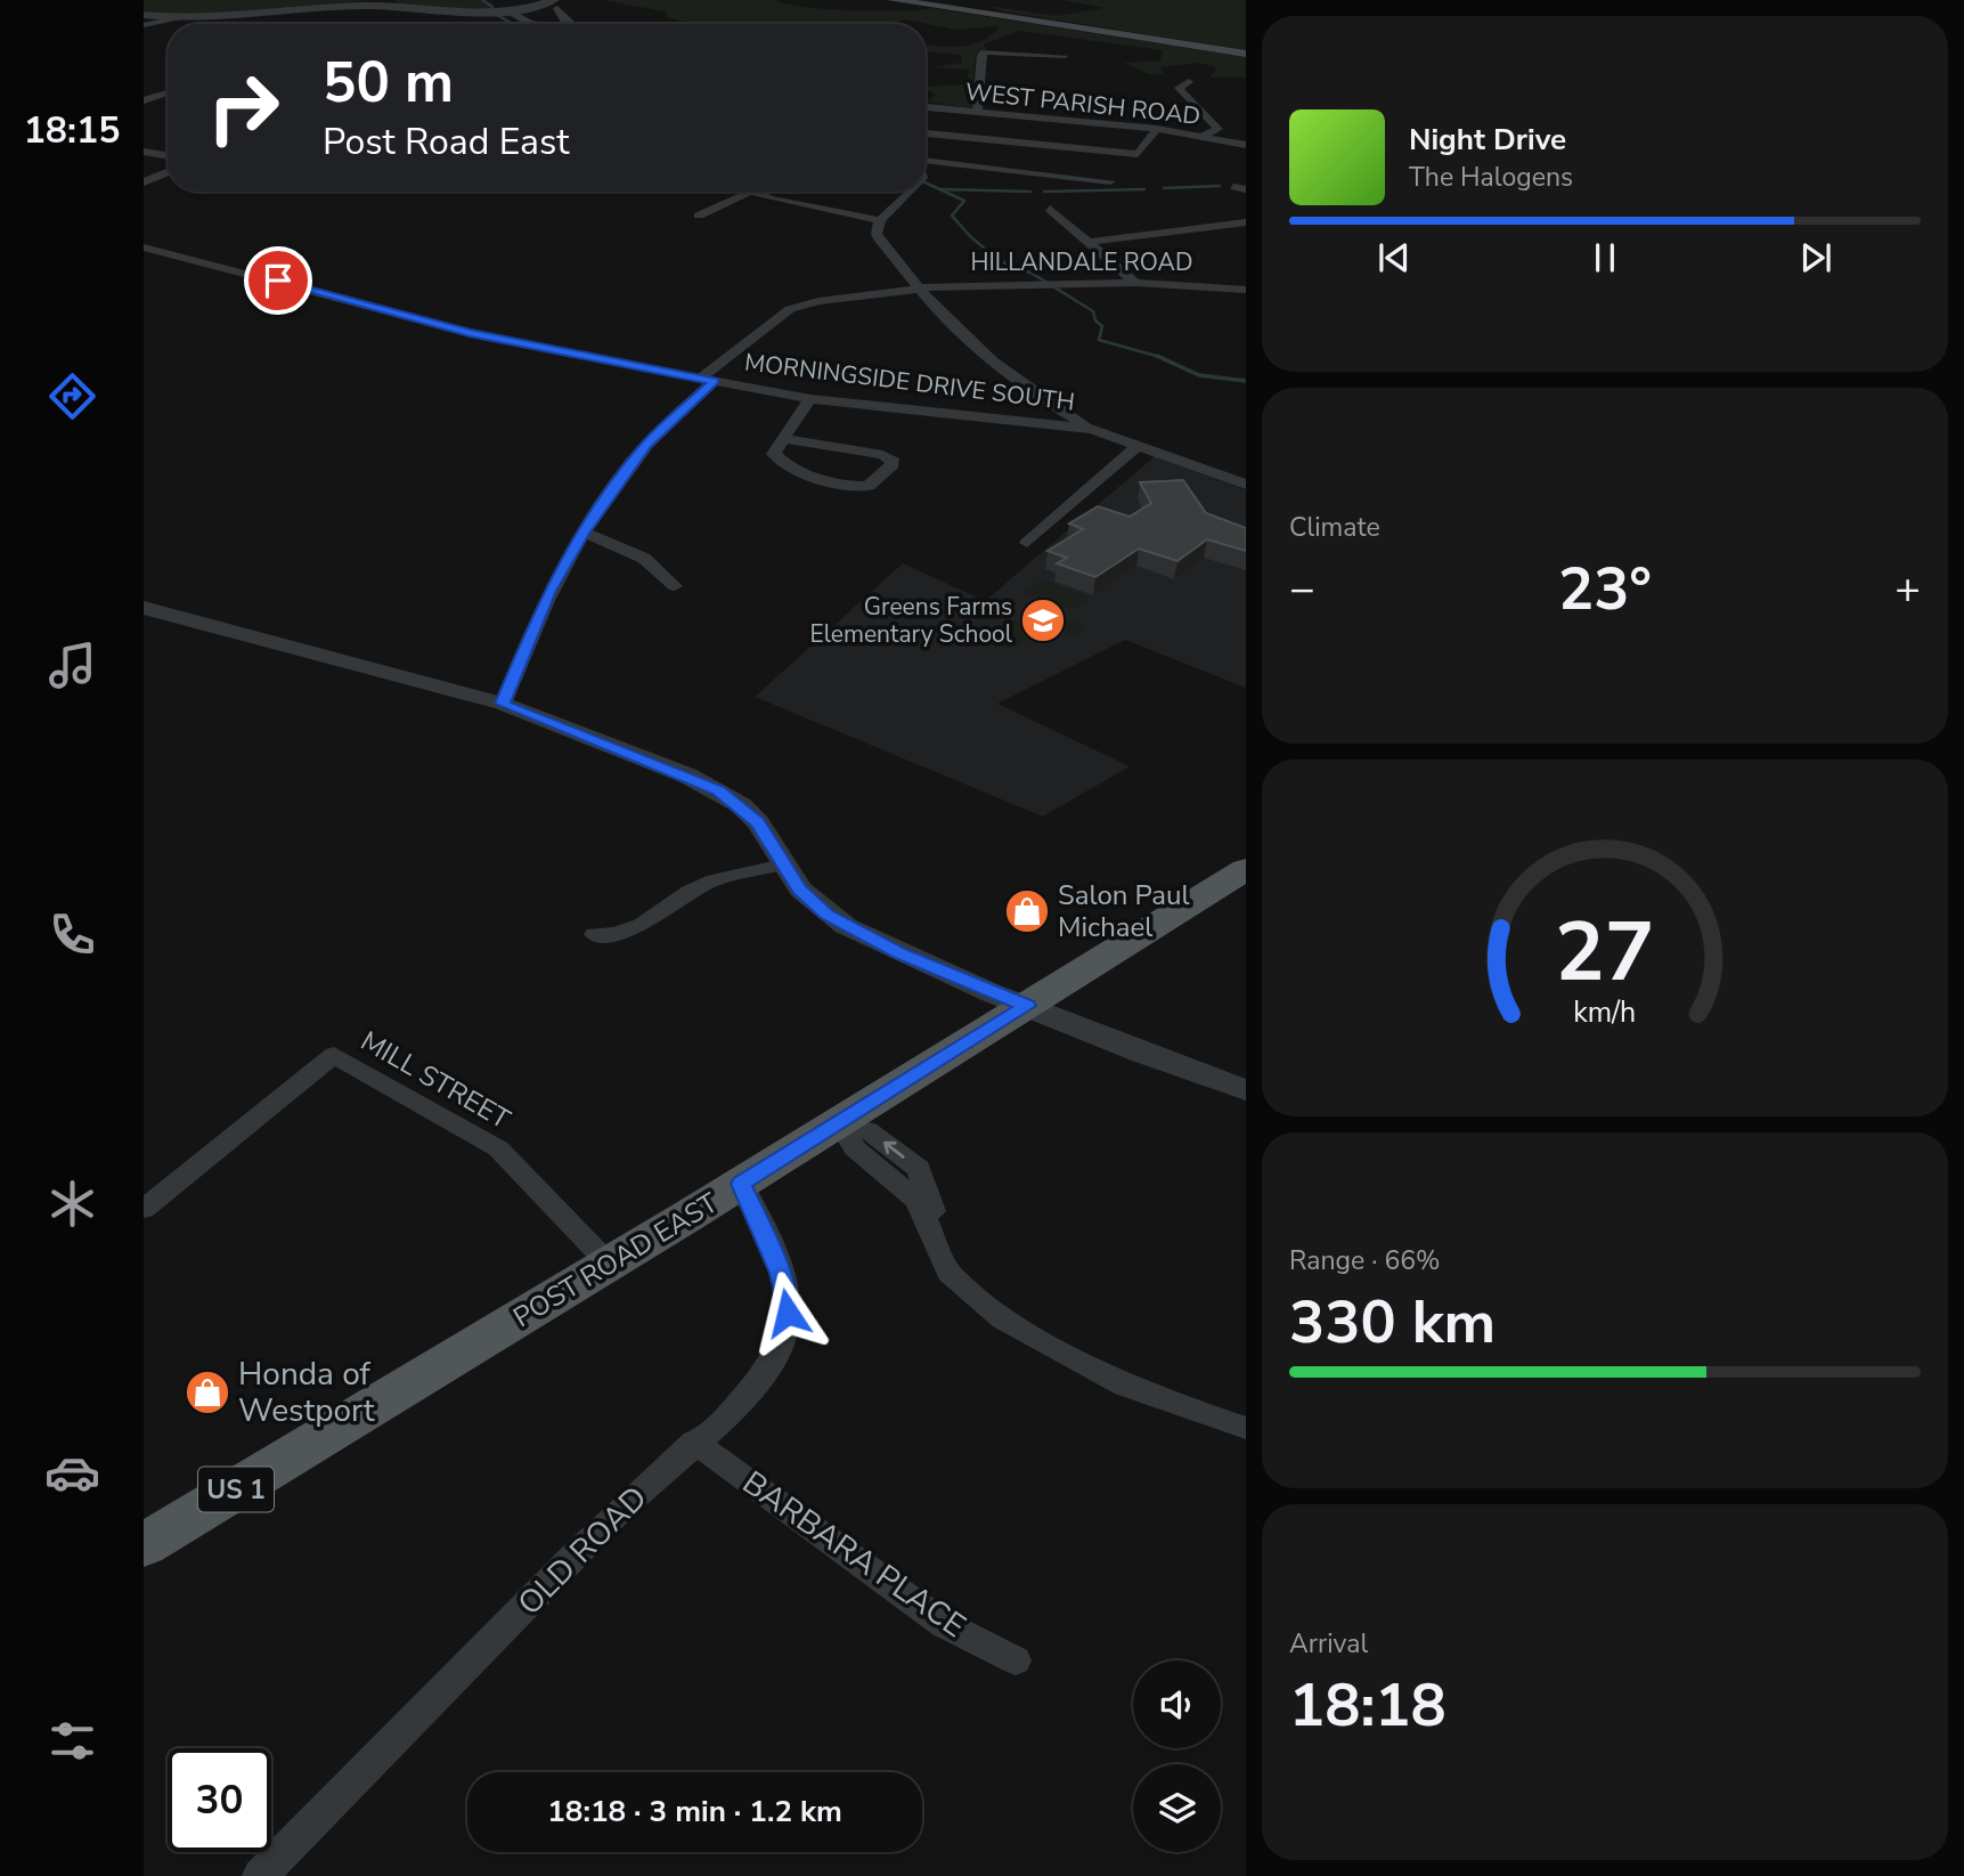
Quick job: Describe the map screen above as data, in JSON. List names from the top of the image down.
{
  "streets": {
    "main road": ["POST ROAD EAST", "US 1"],
    "street": [
      "WEST PARISH ROAD",
      "HILLANDALE ROAD",
      "MORNINGSIDE DRIVE SOUTH",
      "MILL STREET",
      "OLD ROAD",
      "BARBARA PLACE"
    ]
  },
  "crossings": [
    ["HILLANDALE ROAD", "MORNINGSIDE DRIVE SOUTH"],
    ["MILL STREET", "POST ROAD EAST"],
    ["POST ROAD EAST", "OLD ROAD"],
    ["OLD ROAD", "BARBARA PLACE"]
  ],
  "places": {
    "school or university": ["Greens Farms Elementary School"],
    "shop": ["Salon Paul Michael", "Honda of Westport"]
  },
  "page": {
    "tabs": "18:15",
    "turn": ["50 m", "Post Road East"],
    "song": ["Night Drive", "The Halogens"],
    "tile": [
      "Climate",
      ["Range · 66%", "330 km"],
      ["Arrival", "18:18"]
    ],
    "heat": ["−", "23°", "+"],
    "limit": "30",
    "trip": "18:18 · 3 min · 1.2 km",
    "gauge": ["27", "km/h"]
  }
}
